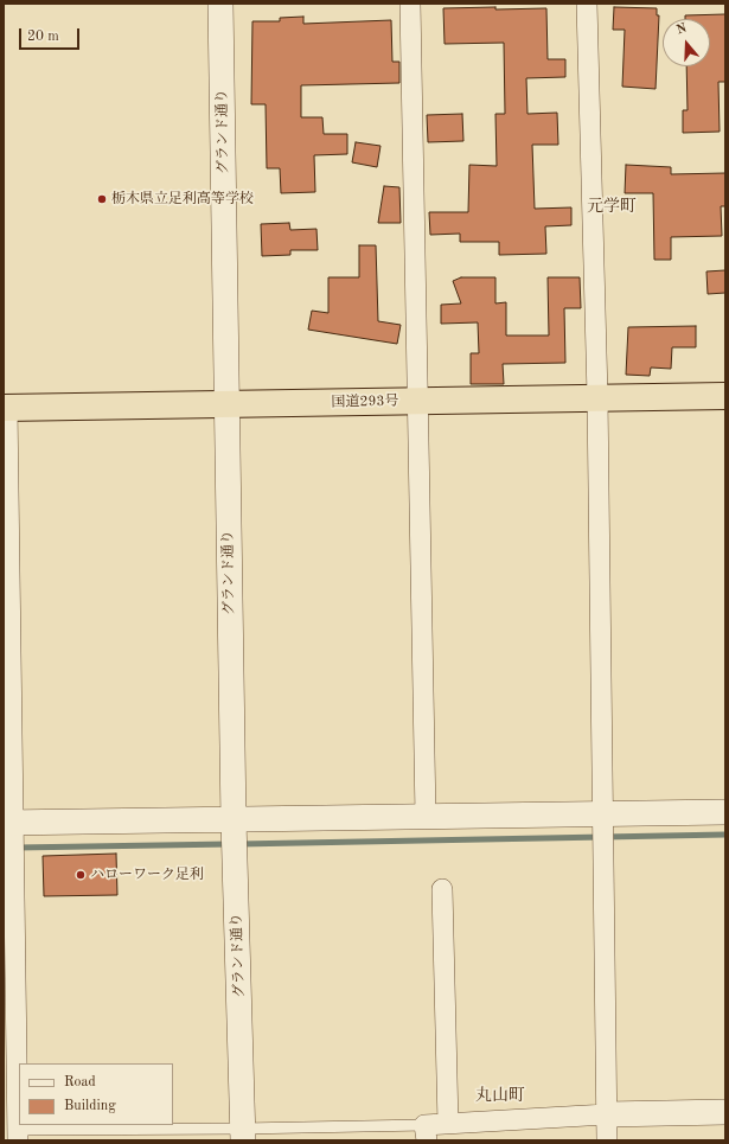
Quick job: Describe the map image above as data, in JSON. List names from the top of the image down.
{
  "streets": {
    "highway": ["国道293号"],
    "street": ["グランド通り"]
  },
  "crossings": [
    ["グランド通り", "国道293号"]
  ],
  "districts": ["元学町", "丸山町"],
  "places": ["栃木県立足利高等学校", "ハローワーク足利"],
  "legend": ["Road", "Building"],
  "scale_bar": "20 m",
  "north": "top"
}
